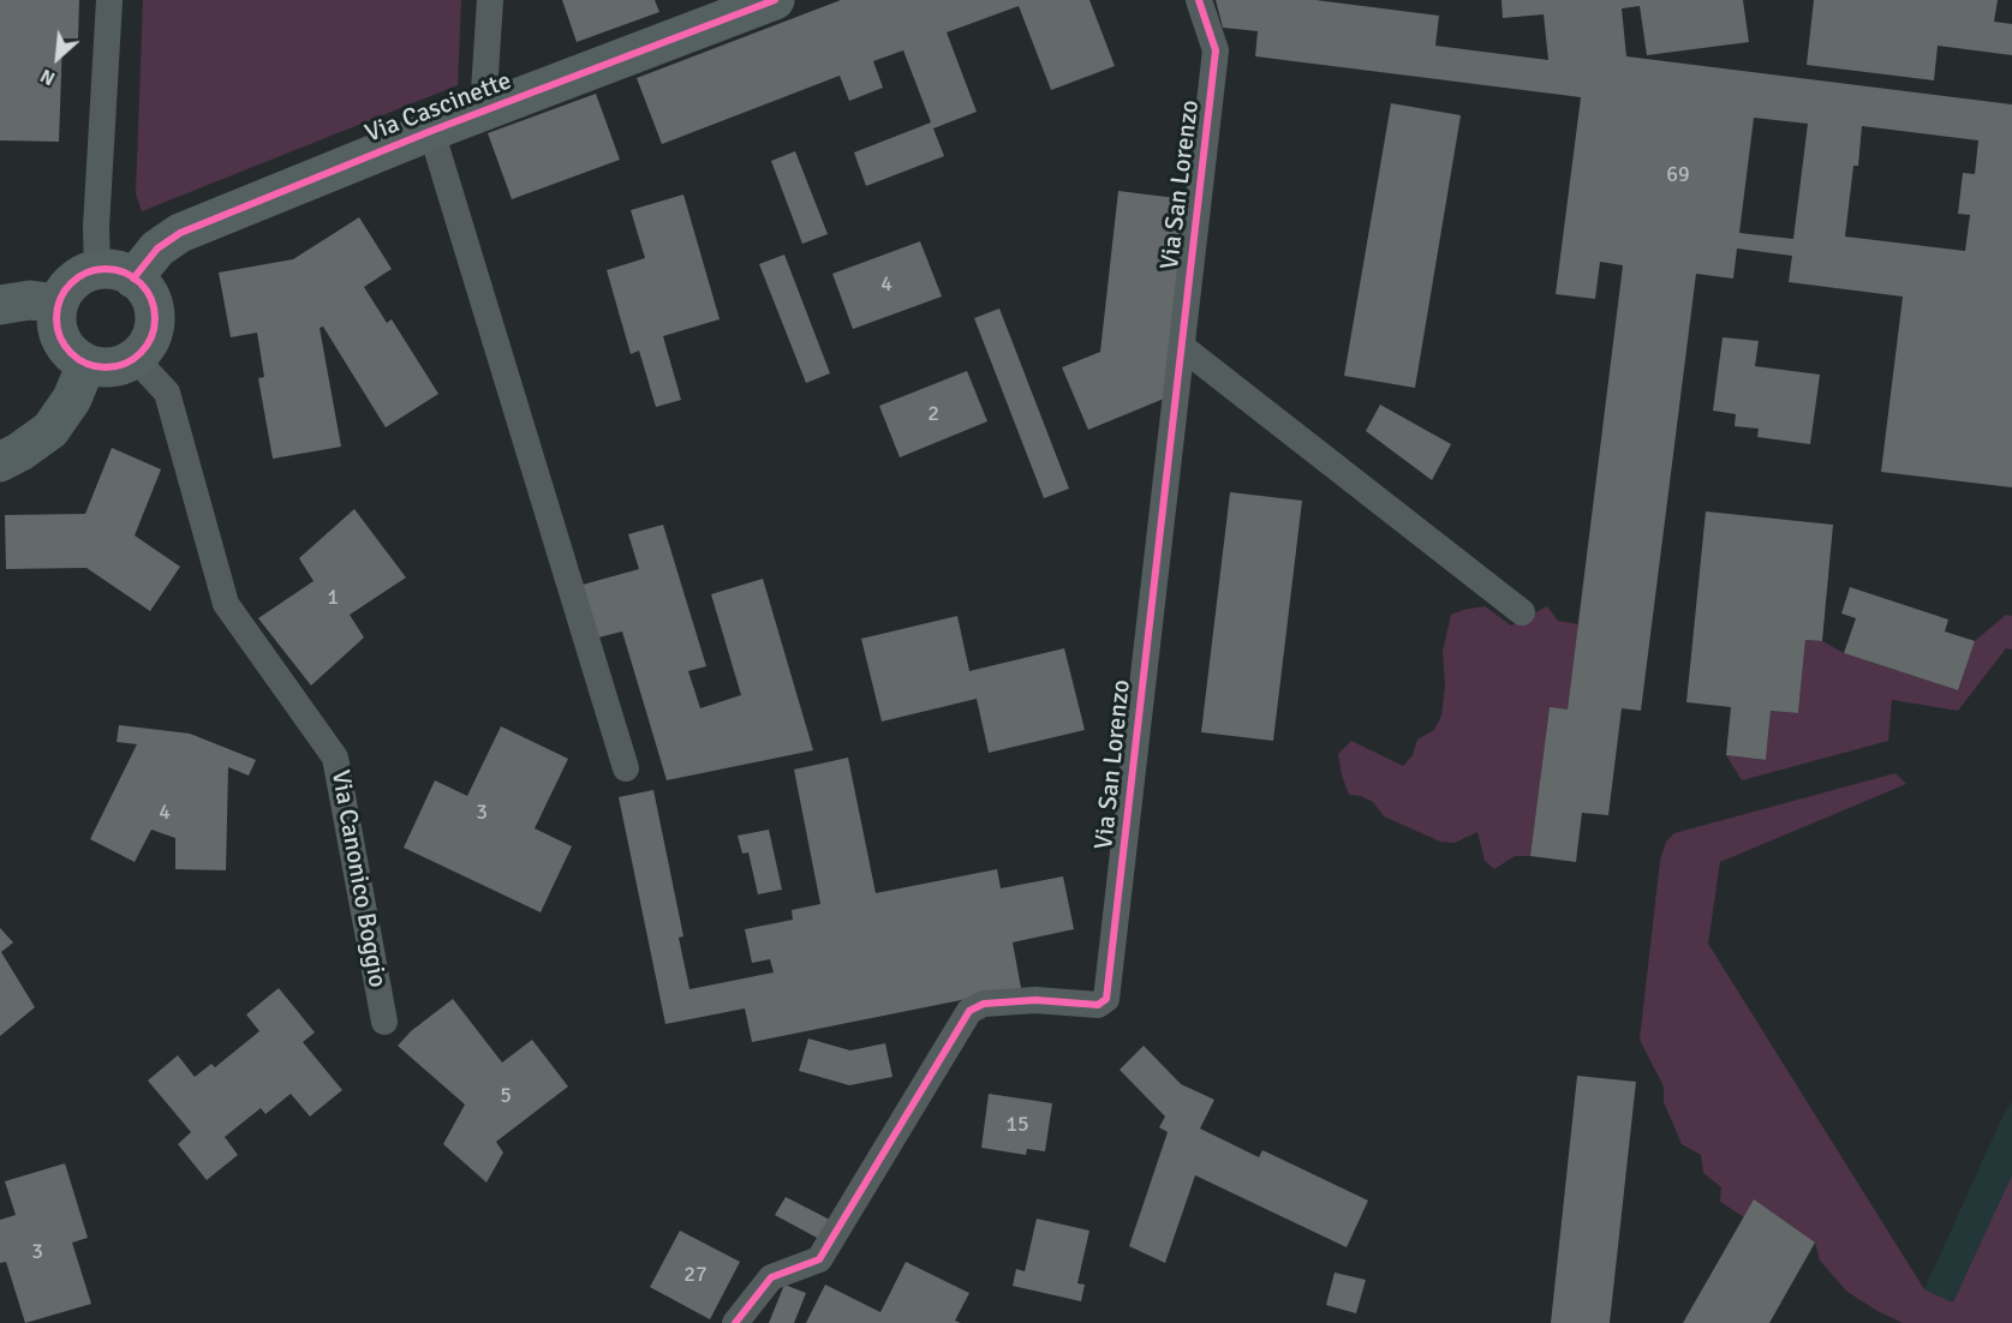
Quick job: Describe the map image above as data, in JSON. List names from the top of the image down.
{
  "streets": {
    "main road": ["Via Cascinette"],
    "street": ["Via San Lorenzo", "Via Canonico Boggio"]
  },
  "crossings": [
    ["Via Cascinette", "Via Canonico Boggio"]
  ],
  "house_numbers": [
    "69",
    "4",
    "2",
    "1",
    "4",
    "3",
    "5",
    "15",
    "3",
    "27"
  ],
  "north": "bottom left"
}
